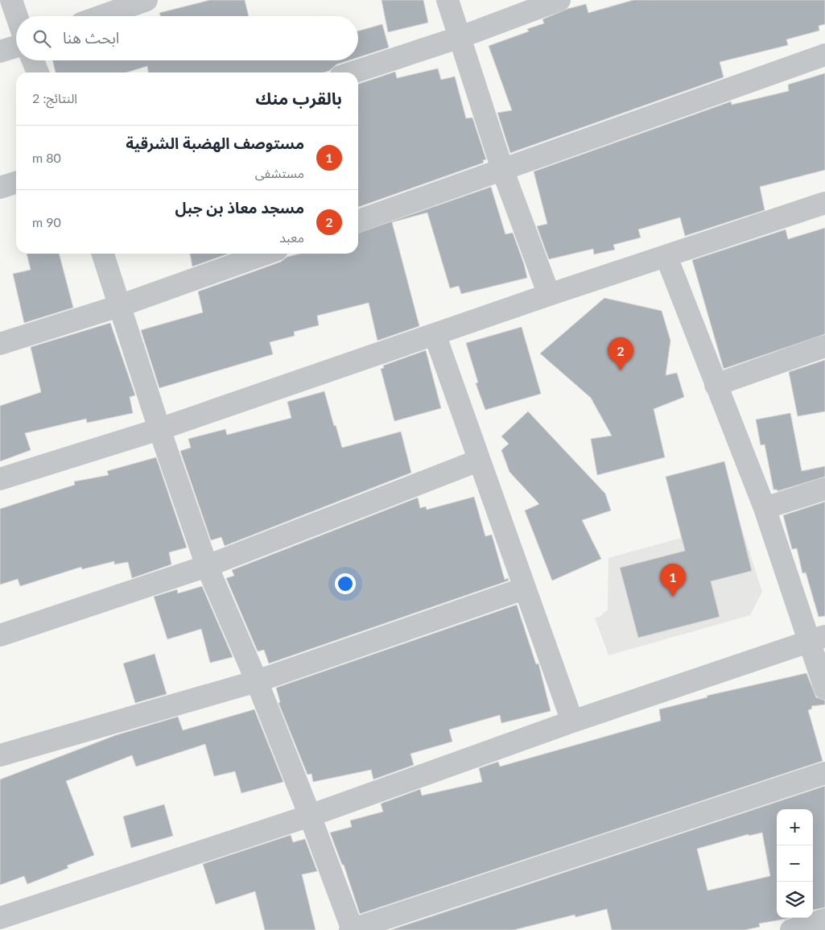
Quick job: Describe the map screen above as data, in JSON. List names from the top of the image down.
{
  "page": {
    "search": "ابحث هنا",
    "heading": ["بالقرب منك", "النتائج: 2"],
    "list": [
      {
        "mark": "1",
        "name": "مستوصف الهضبة الشرقية",
        "note": "مستشفى",
        "value": "80 m"
      },
      {
        "mark": "2",
        "name": "مسجد معاذ بن جبل",
        "note": "معبد",
        "value": "90 m"
      }
    ],
    "pins": ["2", "1"],
    "map_buttons": ["+", "−"]
  }
}
